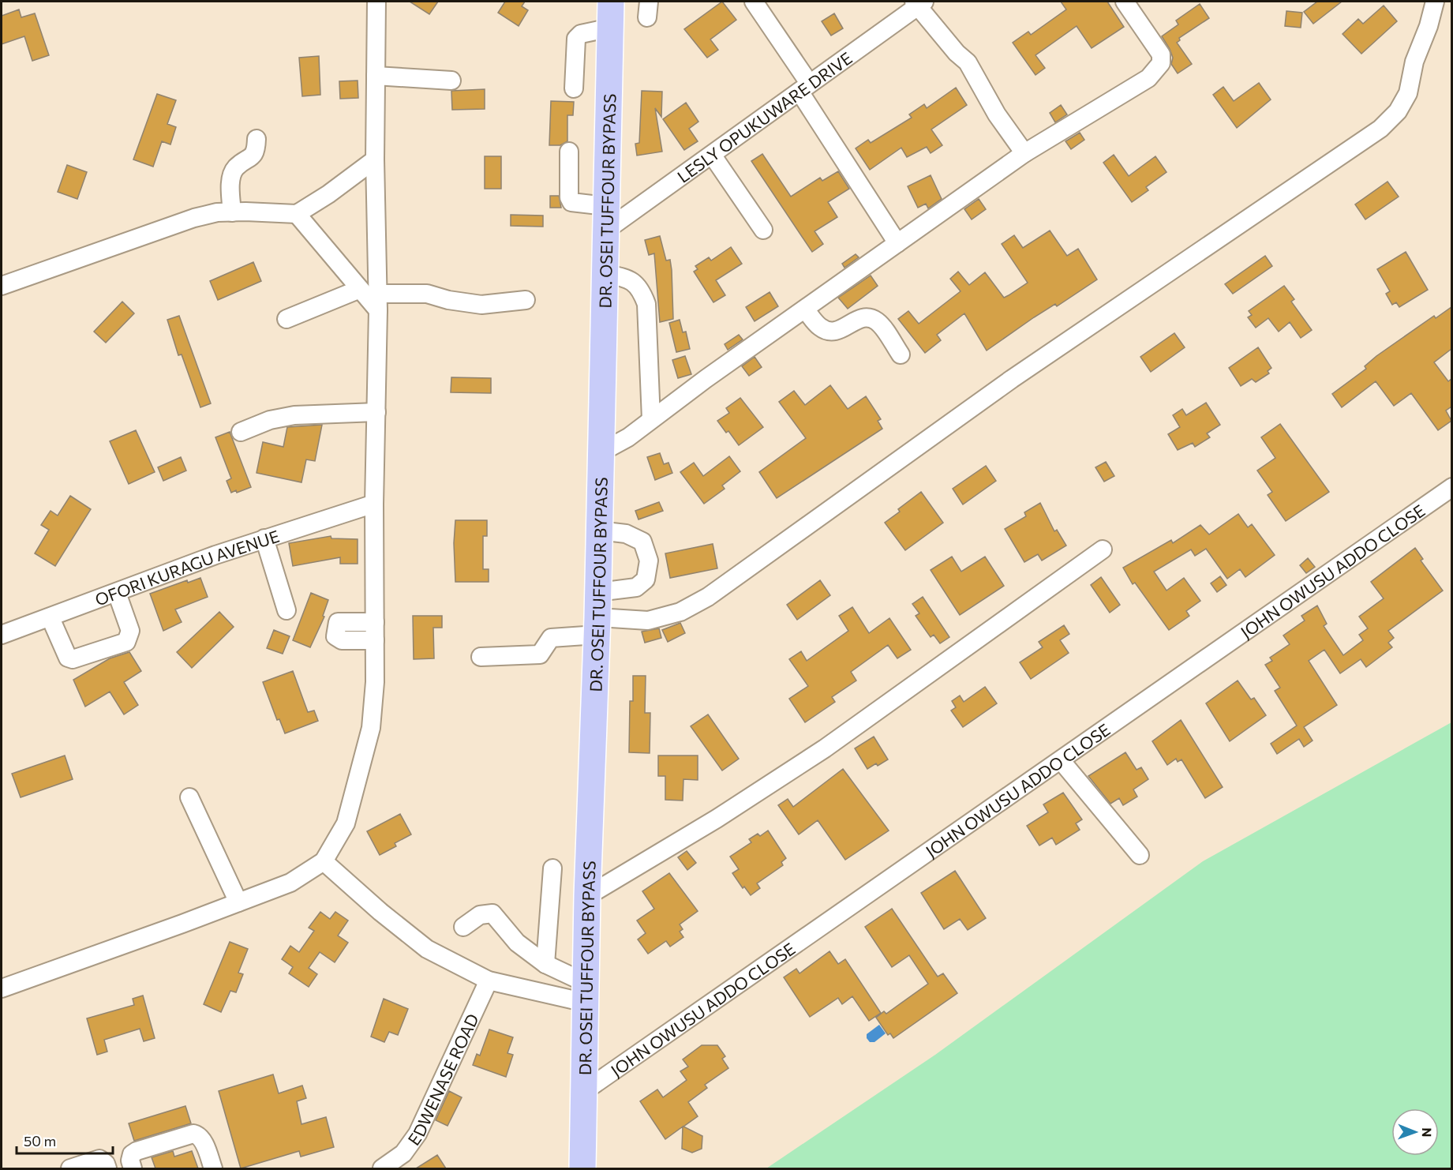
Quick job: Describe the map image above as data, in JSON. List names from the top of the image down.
{
  "streets": {
    "highway": ["DR. OSEI TUFFOUR BYPASS"],
    "street": [
      "LESLY OPUKUWARE DRIVE",
      "OFORI KURAGU AVENUE",
      "JOHN OWUSU ADDO CLOSE",
      "EDWENASE ROAD"
    ]
  },
  "crossings": [
    ["LESLY OPUKUWARE DRIVE", "DR. OSEI TUFFOUR BYPASS"],
    ["DR. OSEI TUFFOUR BYPASS", "JOHN OWUSU ADDO CLOSE"]
  ],
  "scale_bar": "50 m",
  "north": "right"
}
